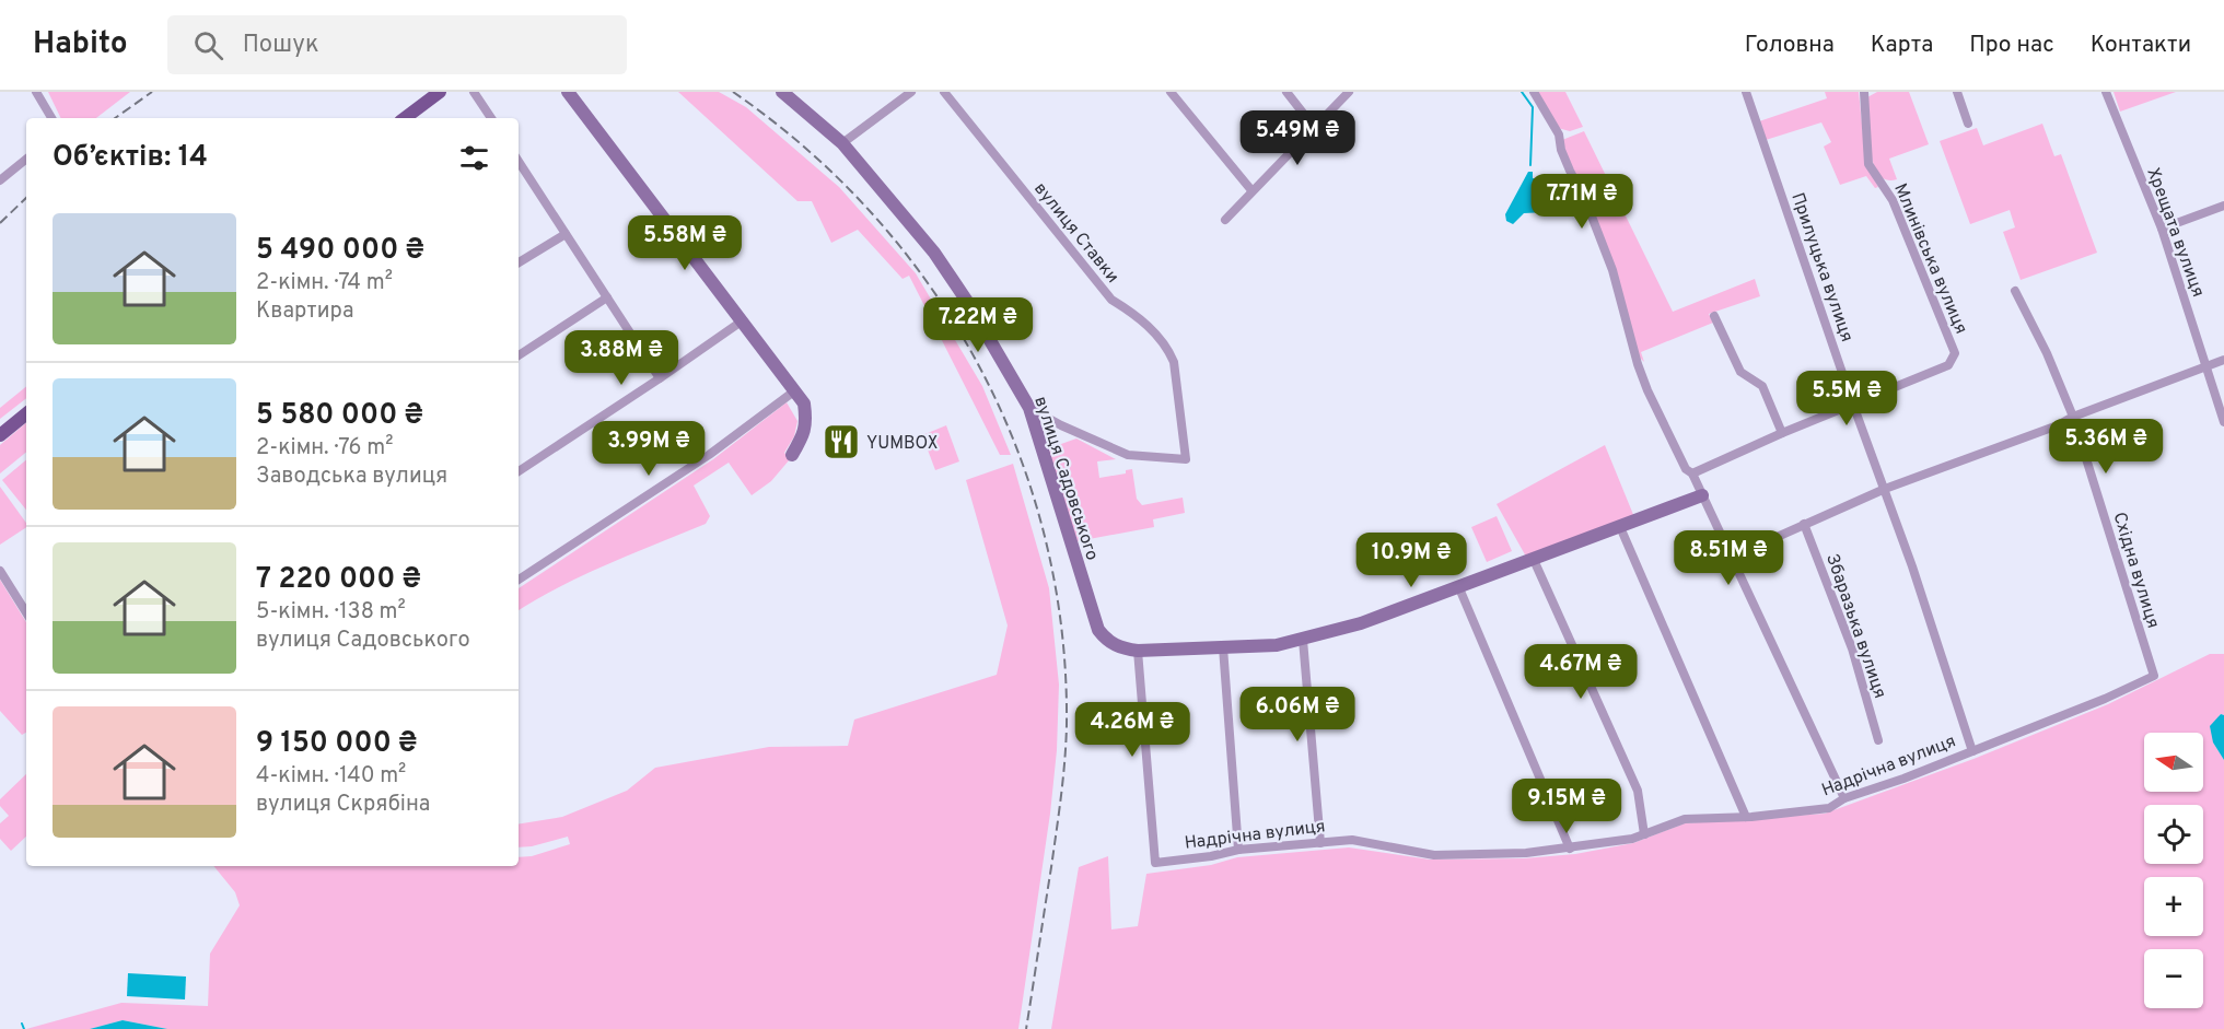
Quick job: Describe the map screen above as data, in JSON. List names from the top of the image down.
{
  "streets": {
    "street": [
      "вулиця Ставки",
      "Хрещата вулиця",
      "Млинівська вулиця",
      "Прилуцька вулиця",
      "вулиця Садовського",
      "Східна вулиця",
      "Збаразька вулиця",
      "Надрічна вулиця"
    ]
  },
  "crossings": [
    ["вулиця Ставки", "вулиця Садовського"],
    ["Млинівська вулиця", "Прилуцька вулиця"],
    ["Прилуцька вулиця", "Надрічна вулиця"],
    ["вулиця Садовського", "Надрічна вулиця"],
    ["Східна вулиця", "Надрічна вулиця"]
  ],
  "places": {
    "restaurant": ["YUMBOX"]
  },
  "north": "left",
  "page": {
    "header": "Habito",
    "search": "Пошук",
    "nav": [
      "Головна",
      "Карта",
      "Про нас",
      "Контакти"
    ],
    "price": [
      "5.49M ₴",
      "7.71M ₴",
      "5.58M ₴",
      "7.22M ₴",
      "3.88M ₴",
      "5.5M ₴",
      "5.36M ₴",
      "3.99M ₴",
      "8.51M ₴",
      "10.9M ₴",
      "4.67M ₴",
      "6.06M ₴",
      "4.26M ₴",
      "9.15M ₴"
    ],
    "heading": "Об’єктів: 14",
    "list": [
      {
        "name": "5 490 000 ₴",
        "note": "2-кімн. · 74 m² · Квартира"
      },
      {
        "name": "5 580 000 ₴",
        "note": "2-кімн. · 76 m² · Заводська вулиця"
      },
      {
        "name": "7 220 000 ₴",
        "note": "5-кімн. · 138 m² · вулиця Садовського"
      },
      {
        "name": "9 150 000 ₴",
        "note": "4-кімн. · 140 m² · вулиця Скрябіна"
      }
    ],
    "map_buttons": ["+", "−"]
  }
}
